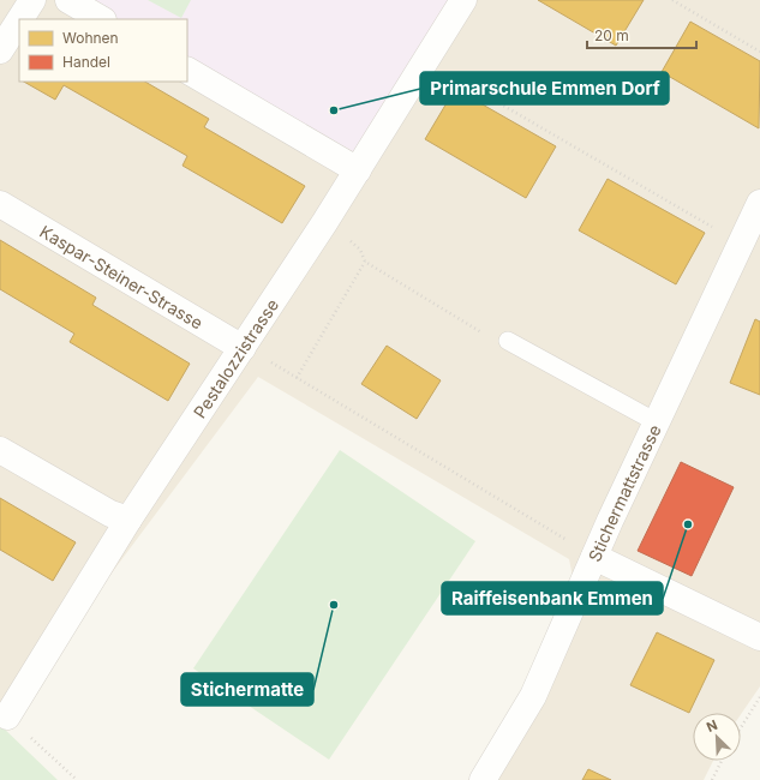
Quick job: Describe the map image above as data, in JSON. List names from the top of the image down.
{
  "streets": {
    "street": ["Kaspar-Steiner-Strasse", "Pestalozzistrasse", "Stichermattstrasse"]
  },
  "crossings": [
    ["Kaspar-Steiner-Strasse", "Pestalozzistrasse"]
  ],
  "places": ["Primarschule Emmen Dorf", "Raiffeisenbank Emmen", "Stichermatte"],
  "legend": ["Wohnen", "Handel"],
  "scale_bar": "20 m",
  "north": "top left"
}
